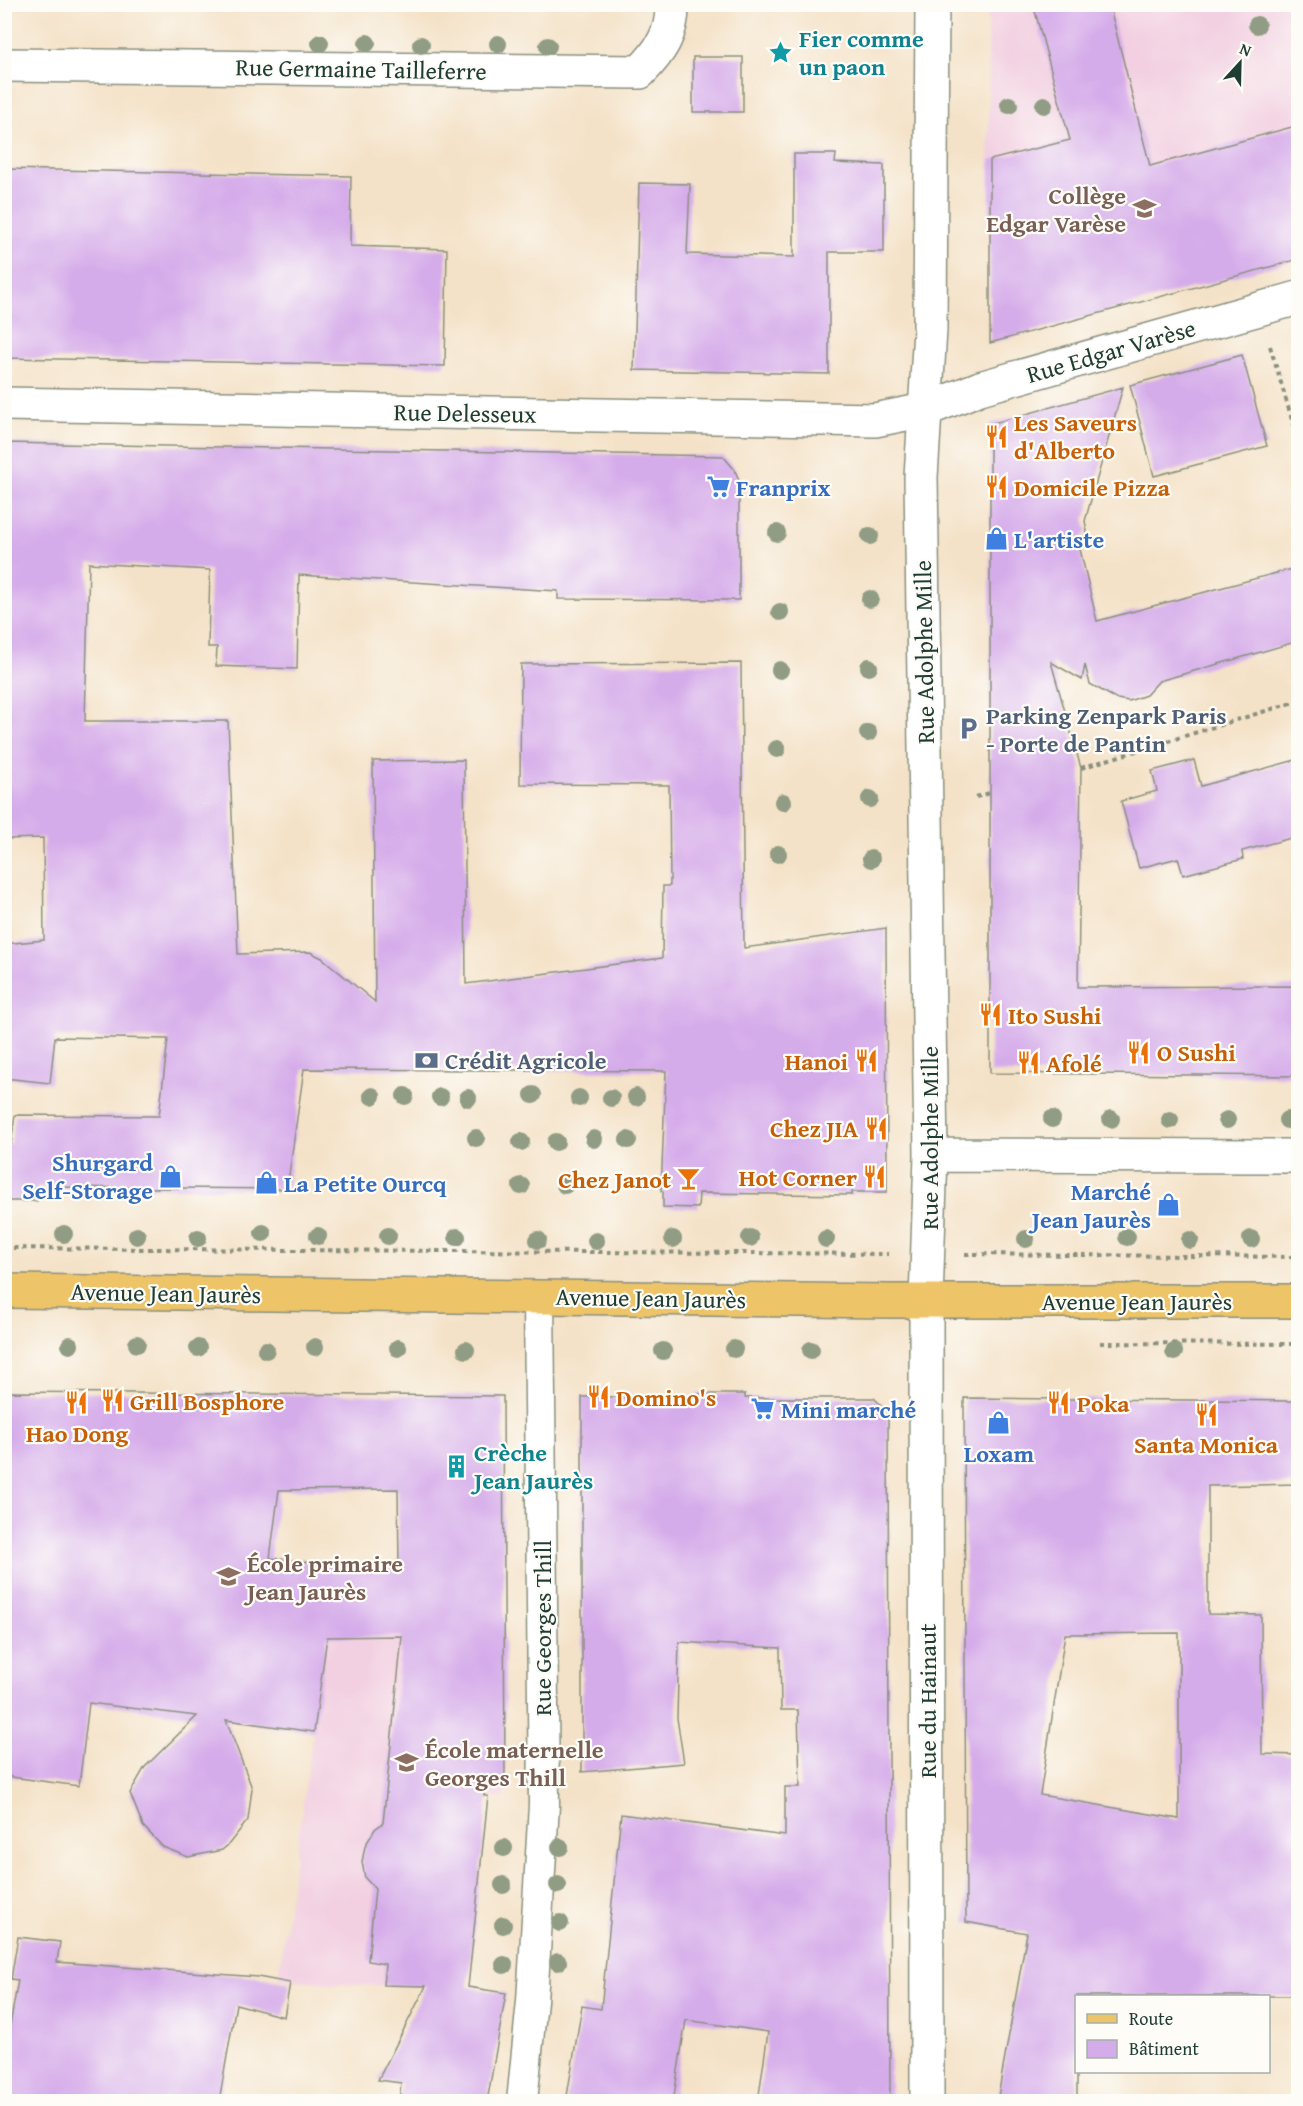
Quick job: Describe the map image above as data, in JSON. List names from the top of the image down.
{
  "streets": {
    "main road": ["Avenue Jean Jaurès"],
    "street": [
      "Rue Germaine Tailleferre",
      "Rue Edgar Varèse",
      "Rue Delesseux",
      "Rue Adolphe Mille",
      "Rue Georges Thill",
      "Rue du Hainaut"
    ]
  },
  "crossings": [
    ["Rue Edgar Varèse", "Rue Delesseux"],
    ["Rue Edgar Varèse", "Rue Adolphe Mille"],
    ["Rue Delesseux", "Rue Adolphe Mille"],
    ["Rue Adolphe Mille", "Avenue Jean Jaurès"],
    ["Rue Adolphe Mille", "Rue du Hainaut"],
    ["Avenue Jean Jaurès", "Rue Georges Thill"],
    ["Avenue Jean Jaurès", "Rue du Hainaut"]
  ],
  "places": {
    "place": ["Fier comme un paon"],
    "school or university": ["Collège Edgar Varèse", "École primaire Jean Jaurès", "École maternelle Georges Thill"],
    "restaurant": [
      "Les Saveurs d'Alberto",
      "Domicile Pizza",
      "Ito Sushi",
      "O Sushi",
      "Hanoi",
      "Afolé",
      "Chez JIA",
      "Hot Corner",
      "Domino's",
      "Grill Bosphore",
      "Hao Dong",
      "Poka",
      "Santa Monica"
    ],
    "supermarket": ["Franprix", "Mini marché"],
    "shop": [
      "L'artiste",
      "Shurgard Self-Storage",
      "La Petite Ourcq",
      "Marché Jean Jaurès",
      "Loxam"
    ],
    "parking": ["Parking Zenpark Paris - Porte de Pantin"],
    "bank": ["Crédit Agricole"],
    "bar": ["Chez Janot"],
    "building": ["Crèche Jean Jaurès"]
  },
  "legend": ["Route", "Bâtiment"],
  "north": "top"
}
